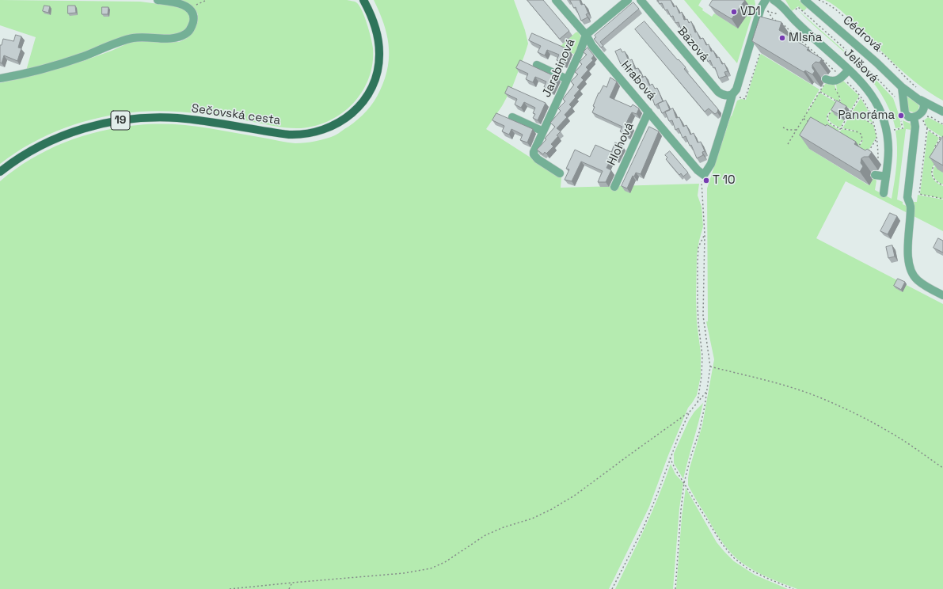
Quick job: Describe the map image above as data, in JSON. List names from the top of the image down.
{
  "streets": {
    "main road": ["Sečovská cesta", "19"],
    "street": [
      "Cédrová",
      "Bazová",
      "Jelšová",
      "Jarabinová",
      "Hrabová",
      "Hlohová"
    ]
  },
  "crossings": [
    ["Jarabinová", "Hrabová"],
    ["Hrabová", "Hlohová"]
  ],
  "places": [
    "VD1",
    "Mlsňa",
    "Panoráma",
    "T 10"
  ]
}
